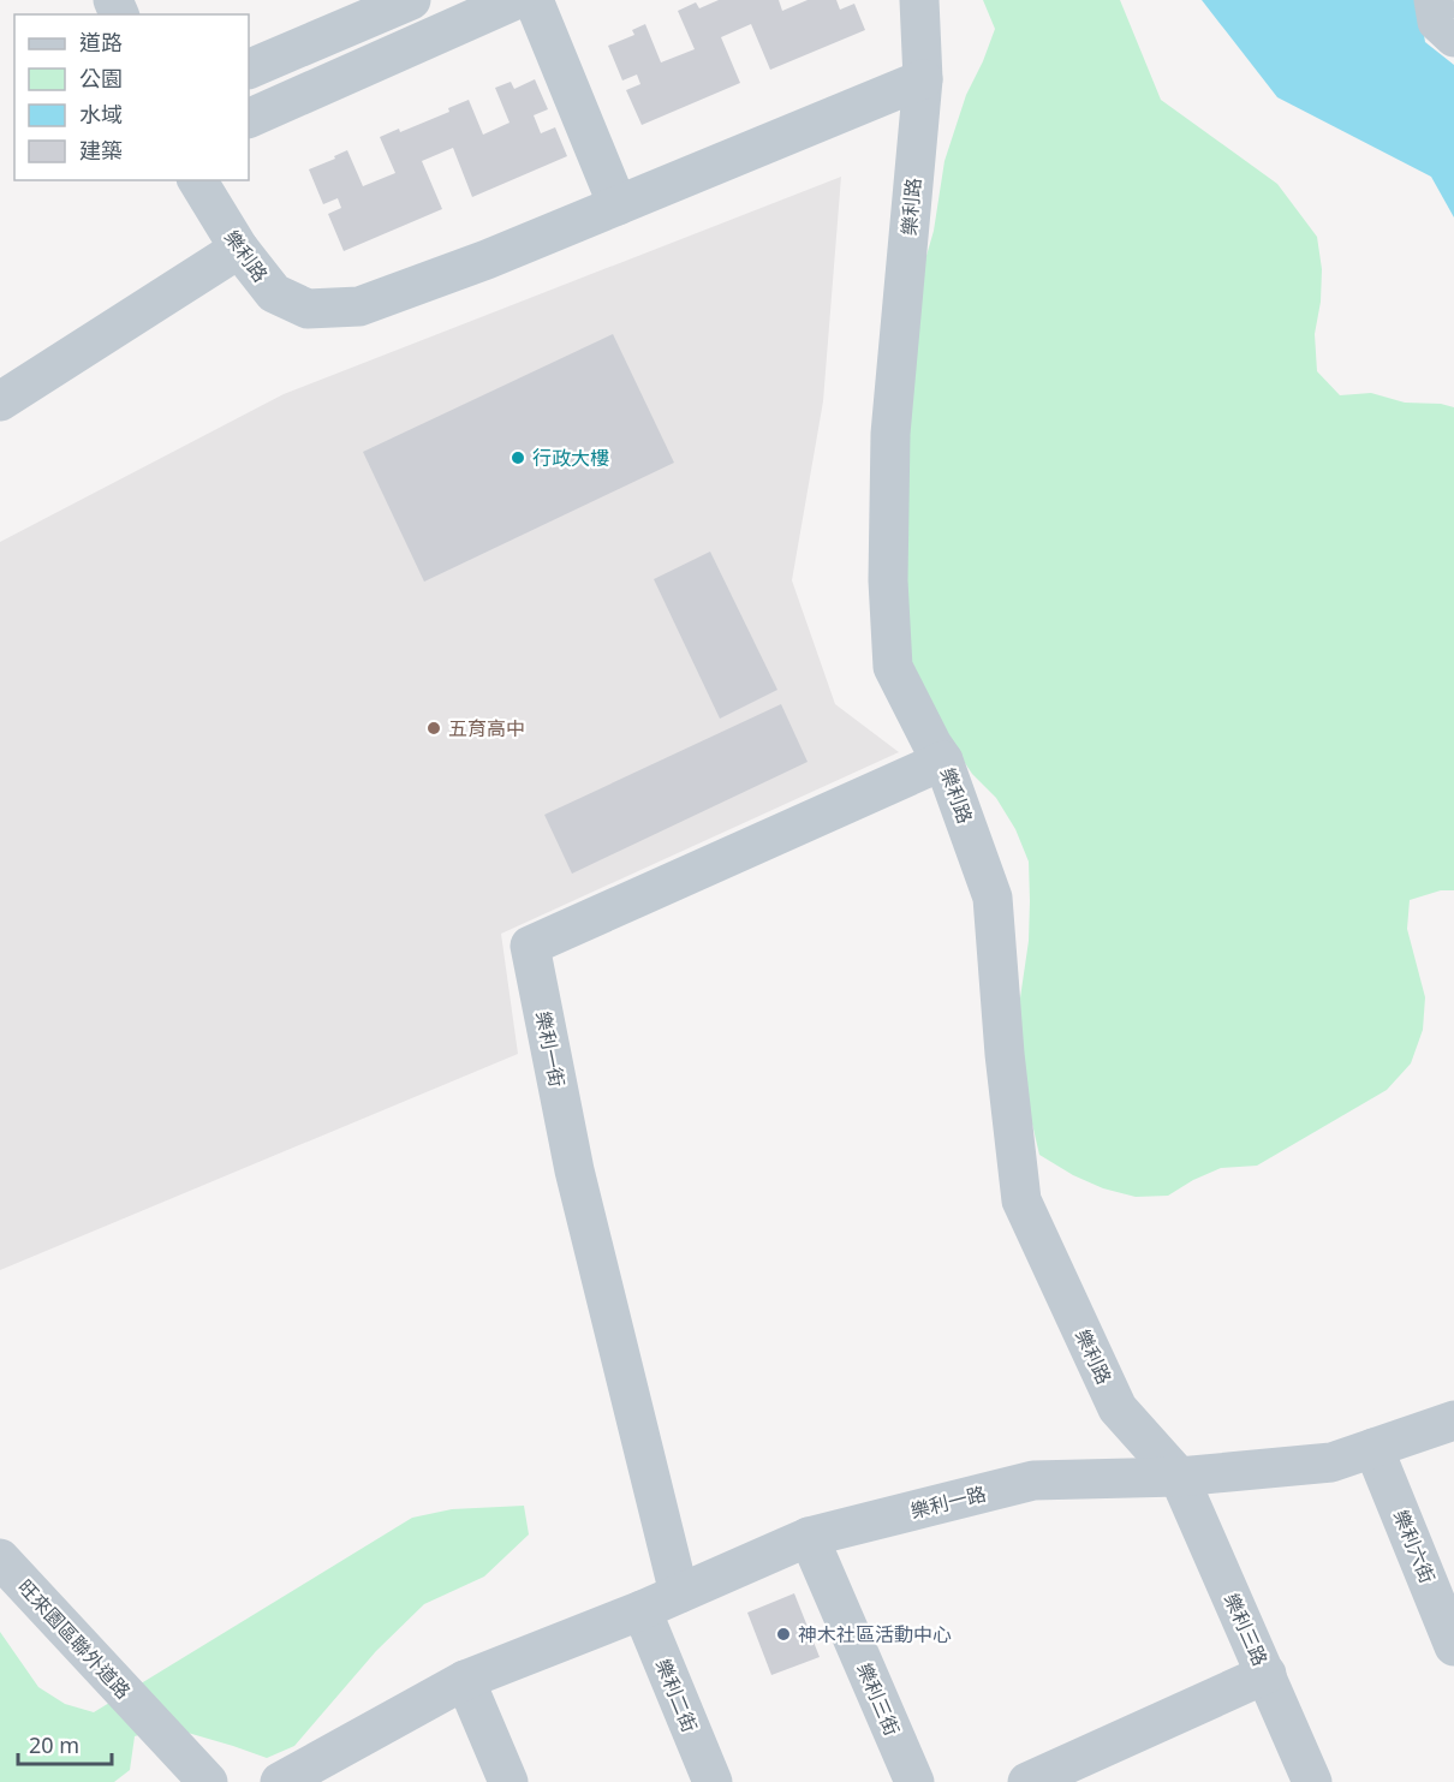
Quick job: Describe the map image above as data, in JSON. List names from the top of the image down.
{
  "streets": {
    "street": [
      "樂利路",
      "樂利一街",
      "樂利一路",
      "樂利六街",
      "樂利三路",
      "旺來園區聯外道路",
      "樂利二街",
      "樂利三街"
    ]
  },
  "crossings": [
    ["樂利路", "樂利一街"],
    ["樂利路", "樂利一路"],
    ["樂利路", "樂利三路"],
    ["樂利一街", "樂利一路"],
    ["樂利一路", "樂利六街"],
    ["樂利一路", "樂利三路"],
    ["樂利一路", "樂利二街"],
    ["樂利一路", "樂利三街"]
  ],
  "places": ["行政大樓", "五育高中", "神木社區活動中心"],
  "legend": [
    "道路",
    "公園",
    "水域",
    "建築"
  ],
  "scale_bar": "20 m"
}
